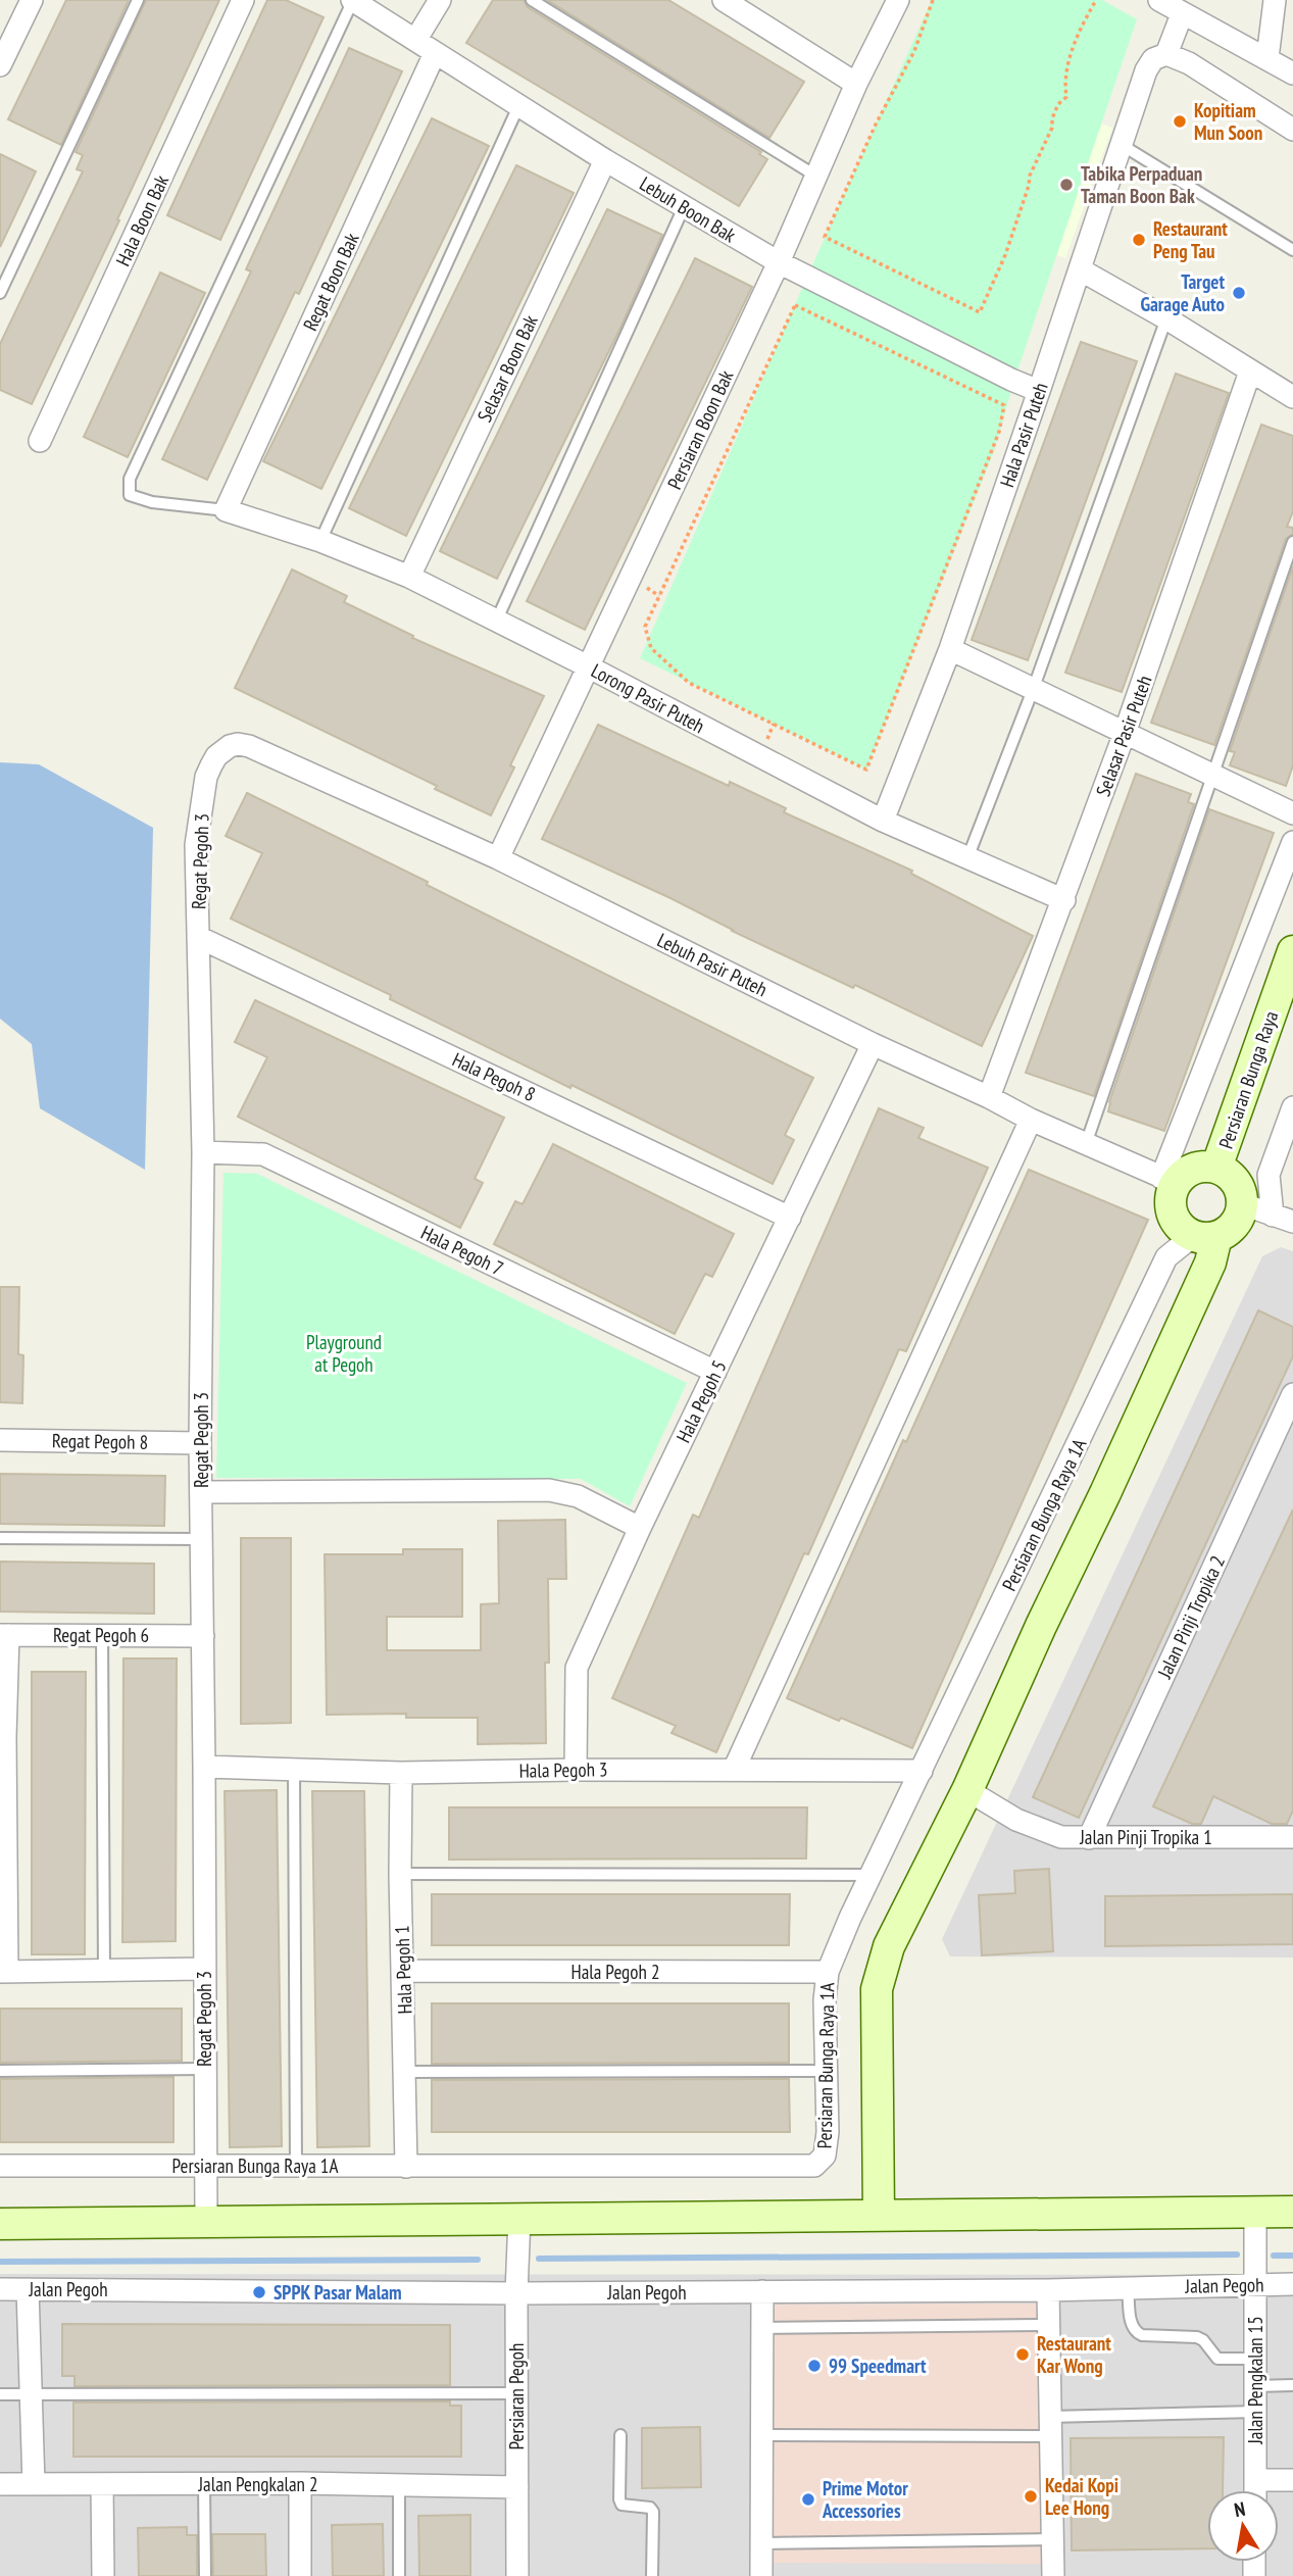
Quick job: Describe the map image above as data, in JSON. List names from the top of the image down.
{
  "streets": {
    "street": [
      "Lebuh Boon Bak",
      "Hala Boon Bak",
      "Regat Boon Bak",
      "Selasar Boon Bak",
      "Persiaran Boon Bak",
      "Hala Pasir Puteh",
      "Lorong Pasir Puteh",
      "Selasar Pasir Puteh",
      "Regat Pegoh 3",
      "Lebuh Pasir Puteh",
      "Hala Pegoh 8",
      "Persiaran Bunga Raya",
      "Hala Pegoh 7",
      "Hala Pegoh 5",
      "Regat Pegoh 8",
      "Persiaran Bunga Raya 1A",
      "Jalan Pinji Tropika 2",
      "Regat Pegoh 6",
      "Hala Pegoh 3",
      "Jalan Pinji Tropika 1",
      "Hala Pegoh 1",
      "Hala Pegoh 2",
      "Jalan Pegoh",
      "Jalan Pengkalan 15",
      "Persiaran Pegoh",
      "Jalan Pengkalan 2"
    ]
  },
  "crossings": [
    ["Lebuh Boon Bak", "Regat Boon Bak"],
    ["Lebuh Boon Bak", "Selasar Boon Bak"],
    ["Lebuh Boon Bak", "Persiaran Boon Bak"],
    ["Lebuh Boon Bak", "Hala Pasir Puteh"],
    ["Regat Boon Bak", "Lorong Pasir Puteh"],
    ["Selasar Boon Bak", "Lorong Pasir Puteh"],
    ["Persiaran Boon Bak", "Lorong Pasir Puteh"],
    ["Persiaran Boon Bak", "Lebuh Pasir Puteh"],
    ["Hala Pasir Puteh", "Lorong Pasir Puteh"],
    ["Lorong Pasir Puteh", "Selasar Pasir Puteh"],
    ["Selasar Pasir Puteh", "Lebuh Pasir Puteh"],
    ["Regat Pegoh 3", "Lebuh Pasir Puteh"],
    ["Regat Pegoh 3", "Hala Pegoh 8"],
    ["Regat Pegoh 3", "Hala Pegoh 7"],
    ["Regat Pegoh 3", "Regat Pegoh 8"],
    ["Regat Pegoh 3", "Persiaran Bunga Raya 1A"],
    ["Regat Pegoh 3", "Regat Pegoh 6"],
    ["Regat Pegoh 3", "Hala Pegoh 3"],
    ["Lebuh Pasir Puteh", "Persiaran Bunga Raya"],
    ["Lebuh Pasir Puteh", "Hala Pegoh 5"],
    ["Lebuh Pasir Puteh", "Persiaran Bunga Raya 1A"],
    ["Hala Pegoh 8", "Hala Pegoh 5"],
    ["Persiaran Bunga Raya", "Persiaran Bunga Raya 1A"],
    ["Hala Pegoh 7", "Hala Pegoh 5"],
    ["Hala Pegoh 5", "Hala Pegoh 3"],
    ["Persiaran Bunga Raya 1A", "Hala Pegoh 3"],
    ["Persiaran Bunga Raya 1A", "Hala Pegoh 1"],
    ["Persiaran Bunga Raya 1A", "Hala Pegoh 2"],
    ["Jalan Pinji Tropika 2", "Jalan Pinji Tropika 1"],
    ["Hala Pegoh 3", "Hala Pegoh 1"],
    ["Hala Pegoh 1", "Hala Pegoh 2"],
    ["Jalan Pegoh", "Jalan Pengkalan 15"],
    ["Jalan Pegoh", "Persiaran Pegoh"],
    ["Persiaran Pegoh", "Jalan Pengkalan 2"]
  ],
  "parks": ["Playground at Pegoh"],
  "places": [
    "Kopitiam Mun Soon",
    "Tabika Perpaduan Taman Boon Bak",
    "Restaurant Peng Tau",
    "Target Garage Auto",
    "SPPK Pasar Malam",
    "Restaurant Kar Wong",
    "99 Speedmart",
    "Kedai Kopi Lee Hong",
    "Prime Motor Accessories"
  ],
  "north": "top"
}
